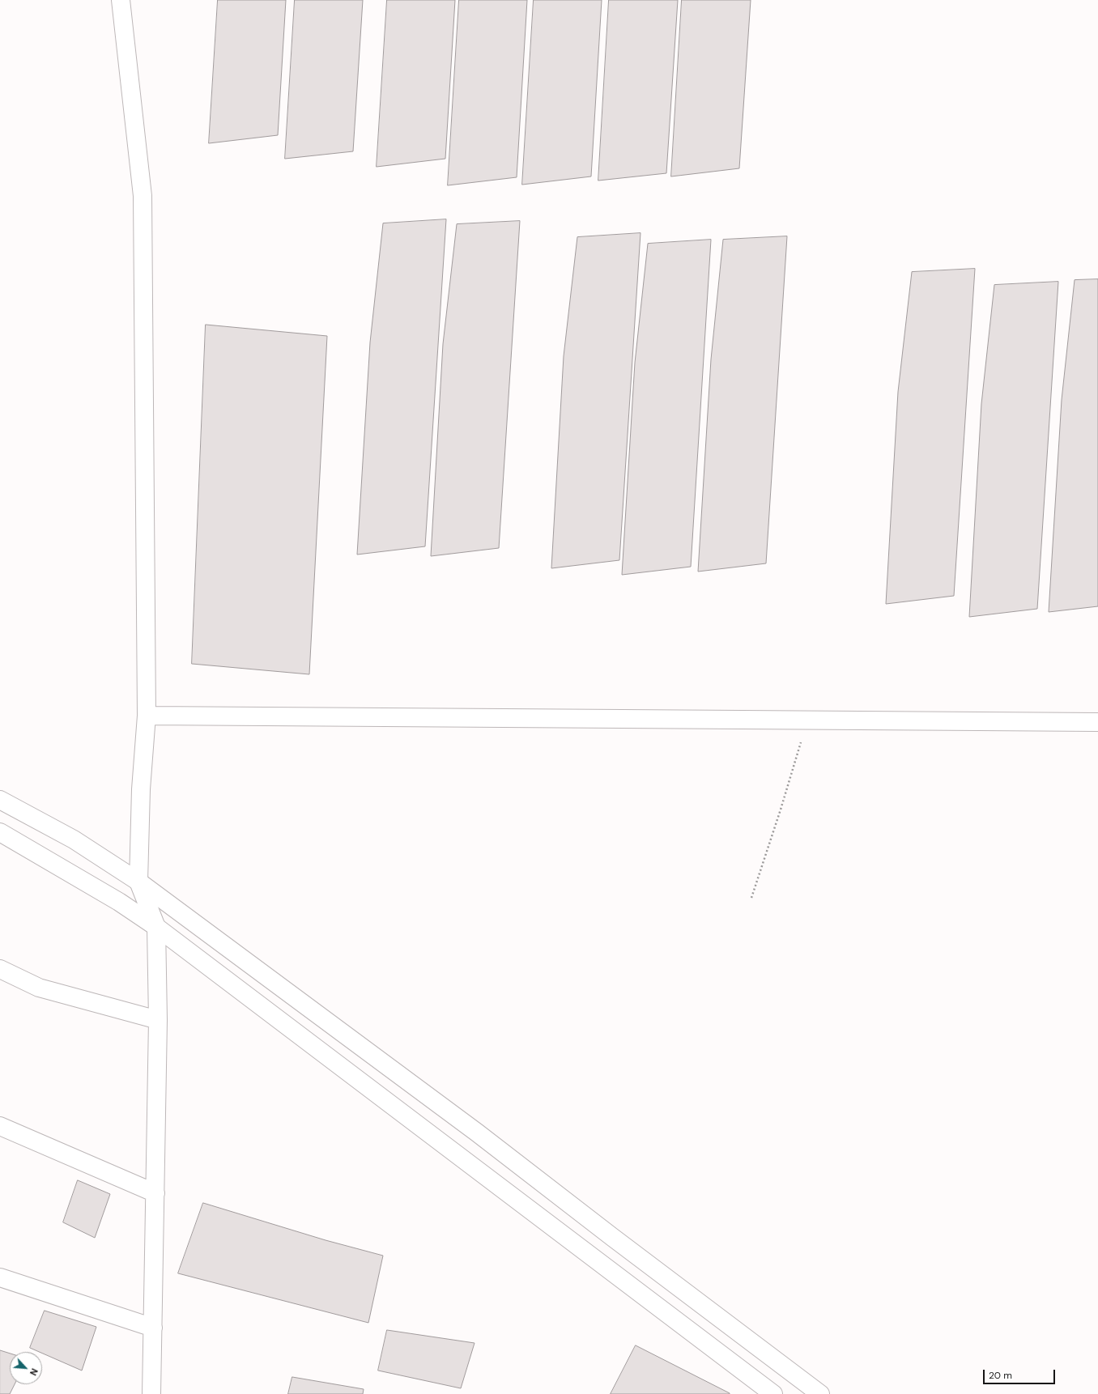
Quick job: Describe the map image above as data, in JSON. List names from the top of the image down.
{
  "scale_bar": "20 m",
  "north": "bottom right"
}
